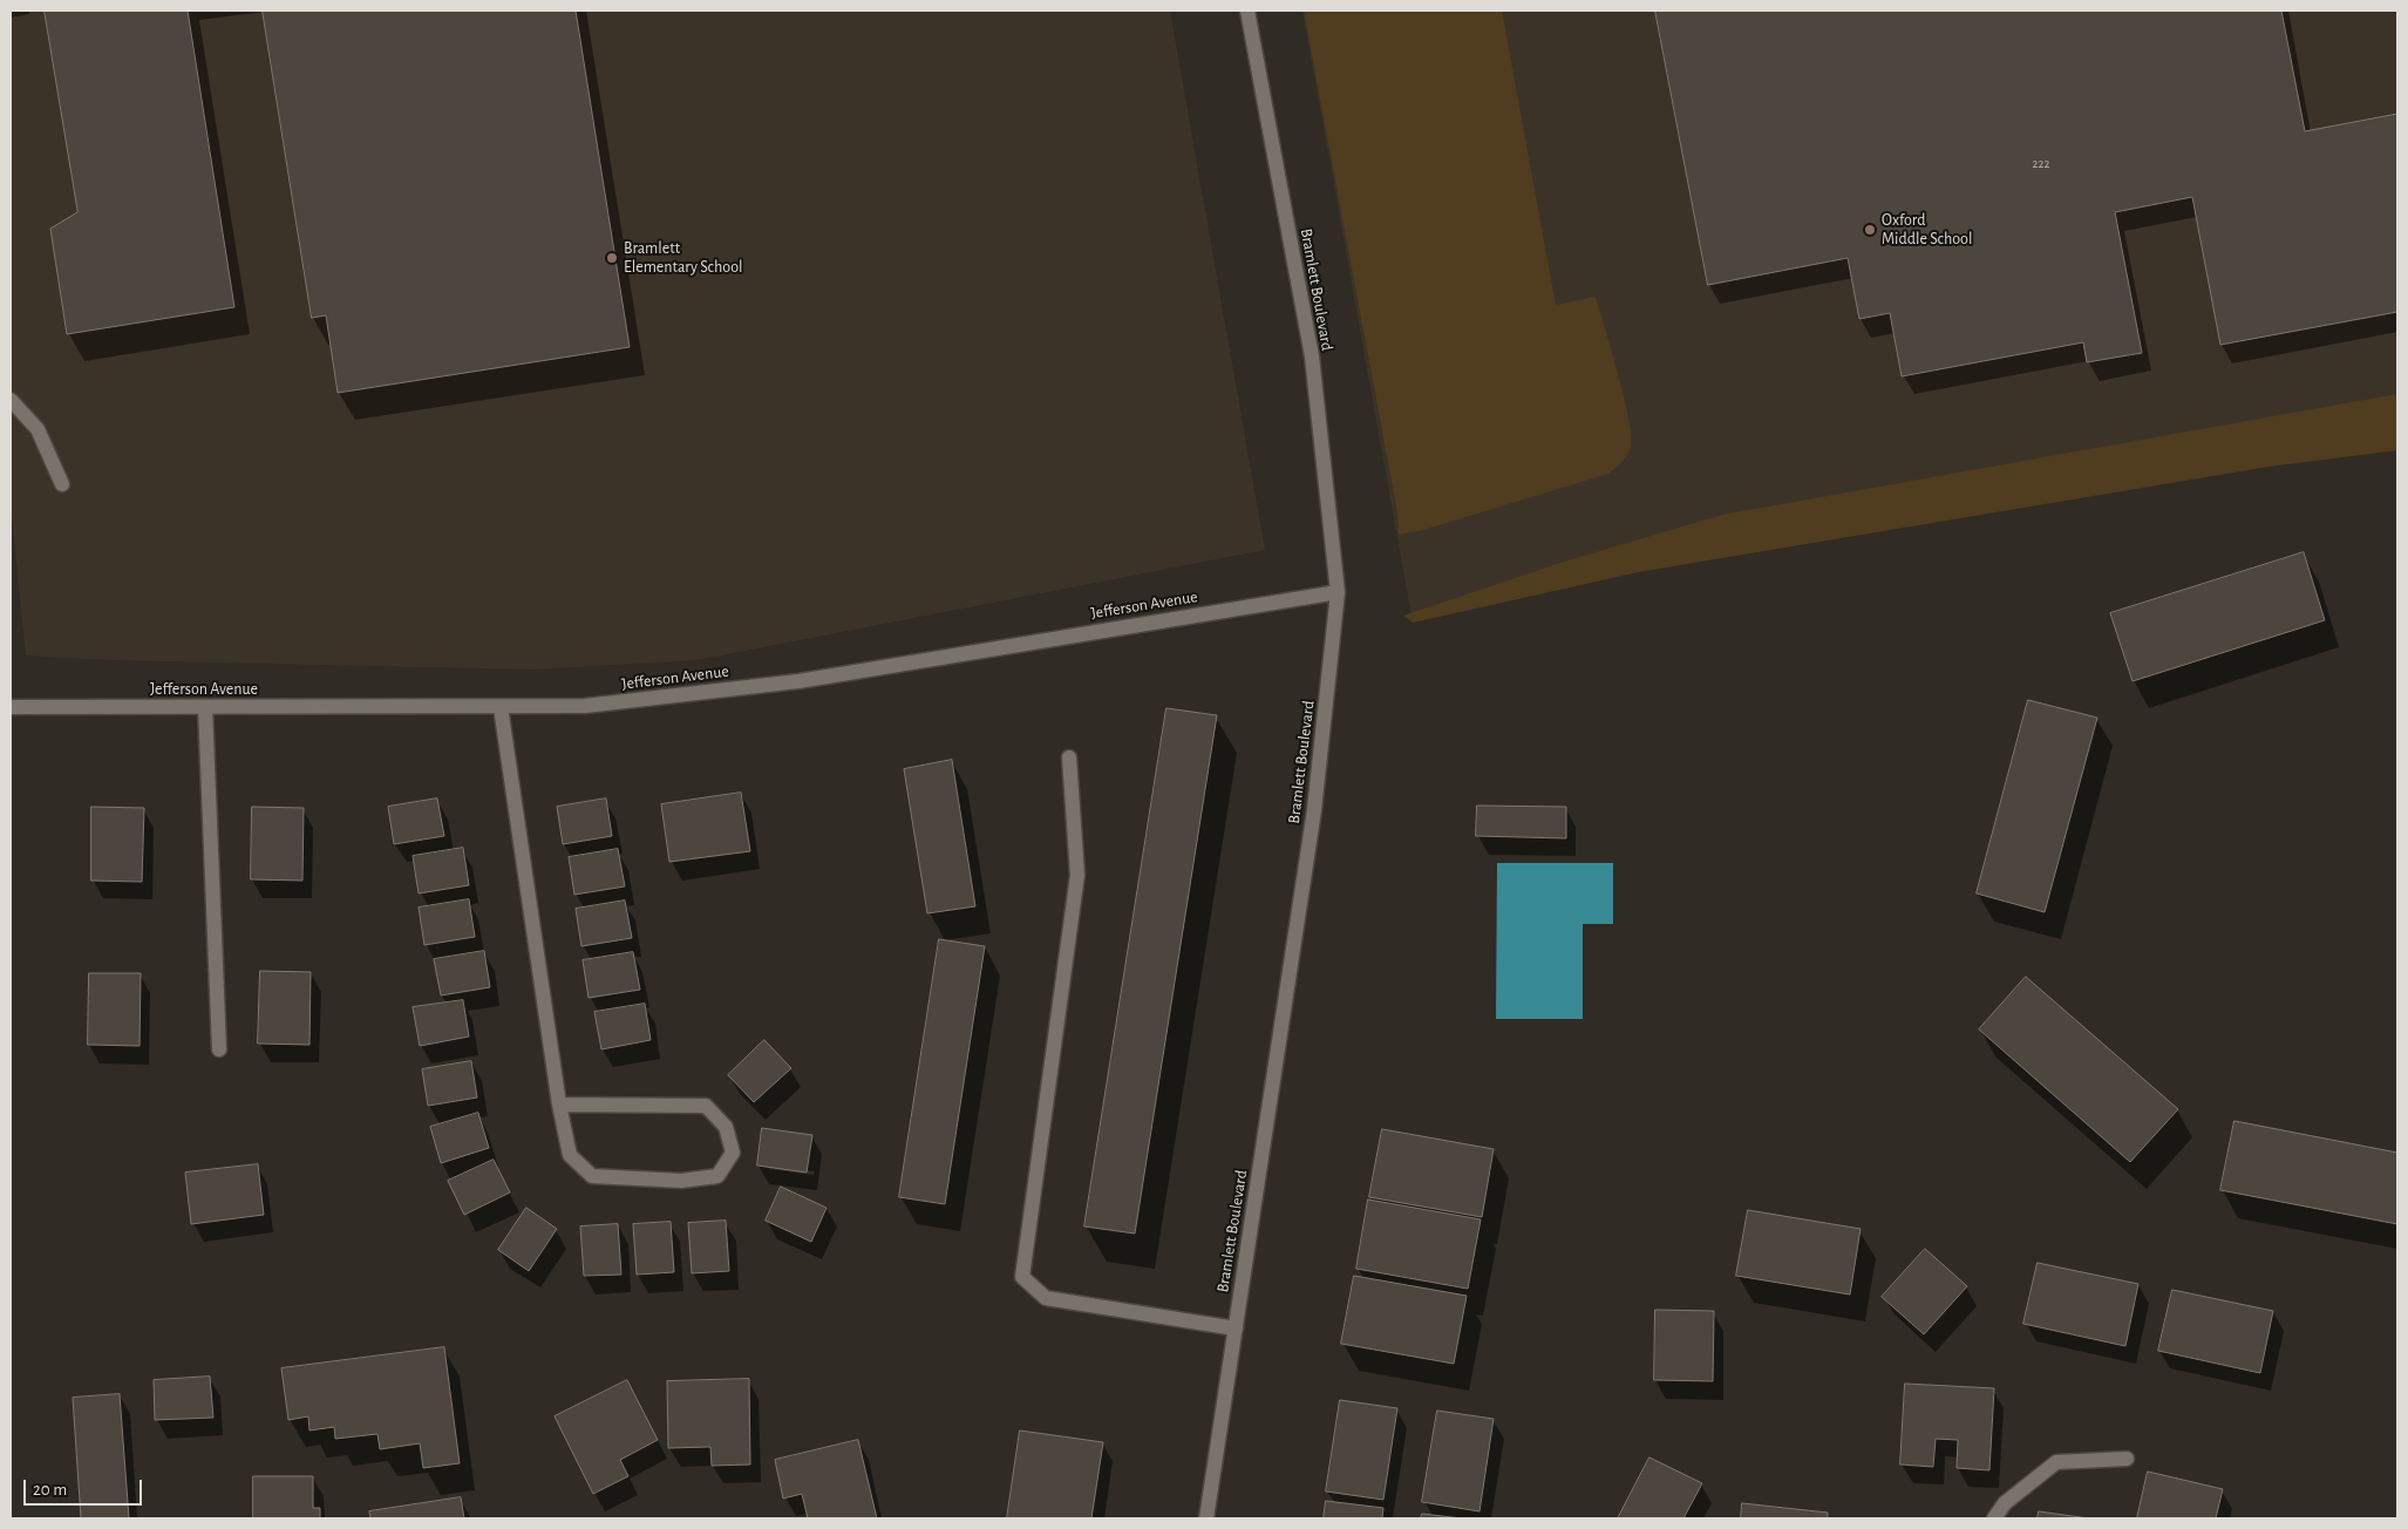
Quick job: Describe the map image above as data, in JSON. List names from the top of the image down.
{
  "streets": {
    "street": ["Bramlett Boulevard", "Jefferson Avenue"]
  },
  "crossings": [
    ["Bramlett Boulevard", "Jefferson Avenue"]
  ],
  "places": ["Oxford Middle School", "Bramlett Elementary School"],
  "house_numbers": ["222"],
  "scale_bar": "20 m"
}
